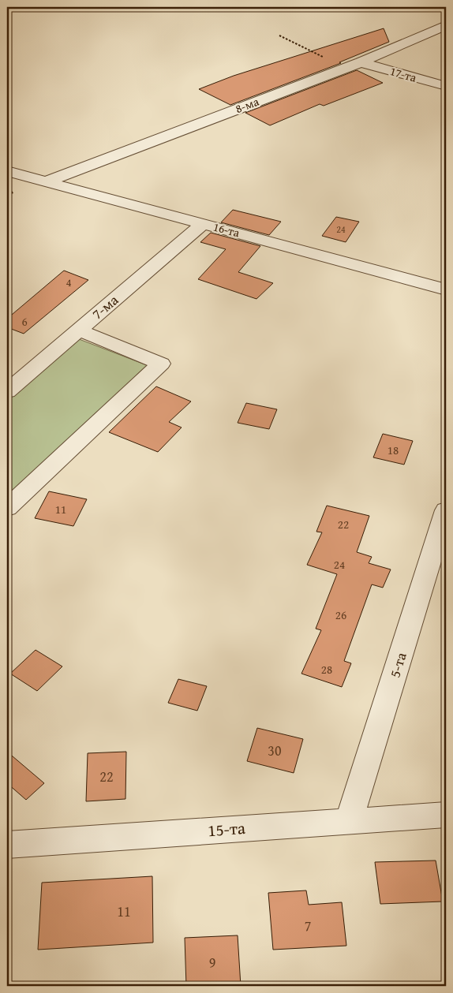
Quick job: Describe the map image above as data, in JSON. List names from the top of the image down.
{
  "streets": {
    "street": [
      "17-та",
      "8-ма",
      "16-та",
      "7-ма",
      "5-та",
      "15-та"
    ]
  },
  "crossings": [
    ["17-та", "8-ма"],
    ["8-ма", "16-та"],
    ["16-та", "7-ма"],
    ["5-та", "15-та"]
  ],
  "house_numbers": [
    "24",
    "4",
    "6",
    "18",
    "11",
    "22",
    "24",
    "26",
    "28",
    "30",
    "22",
    "11",
    "7",
    "9"
  ]
}
